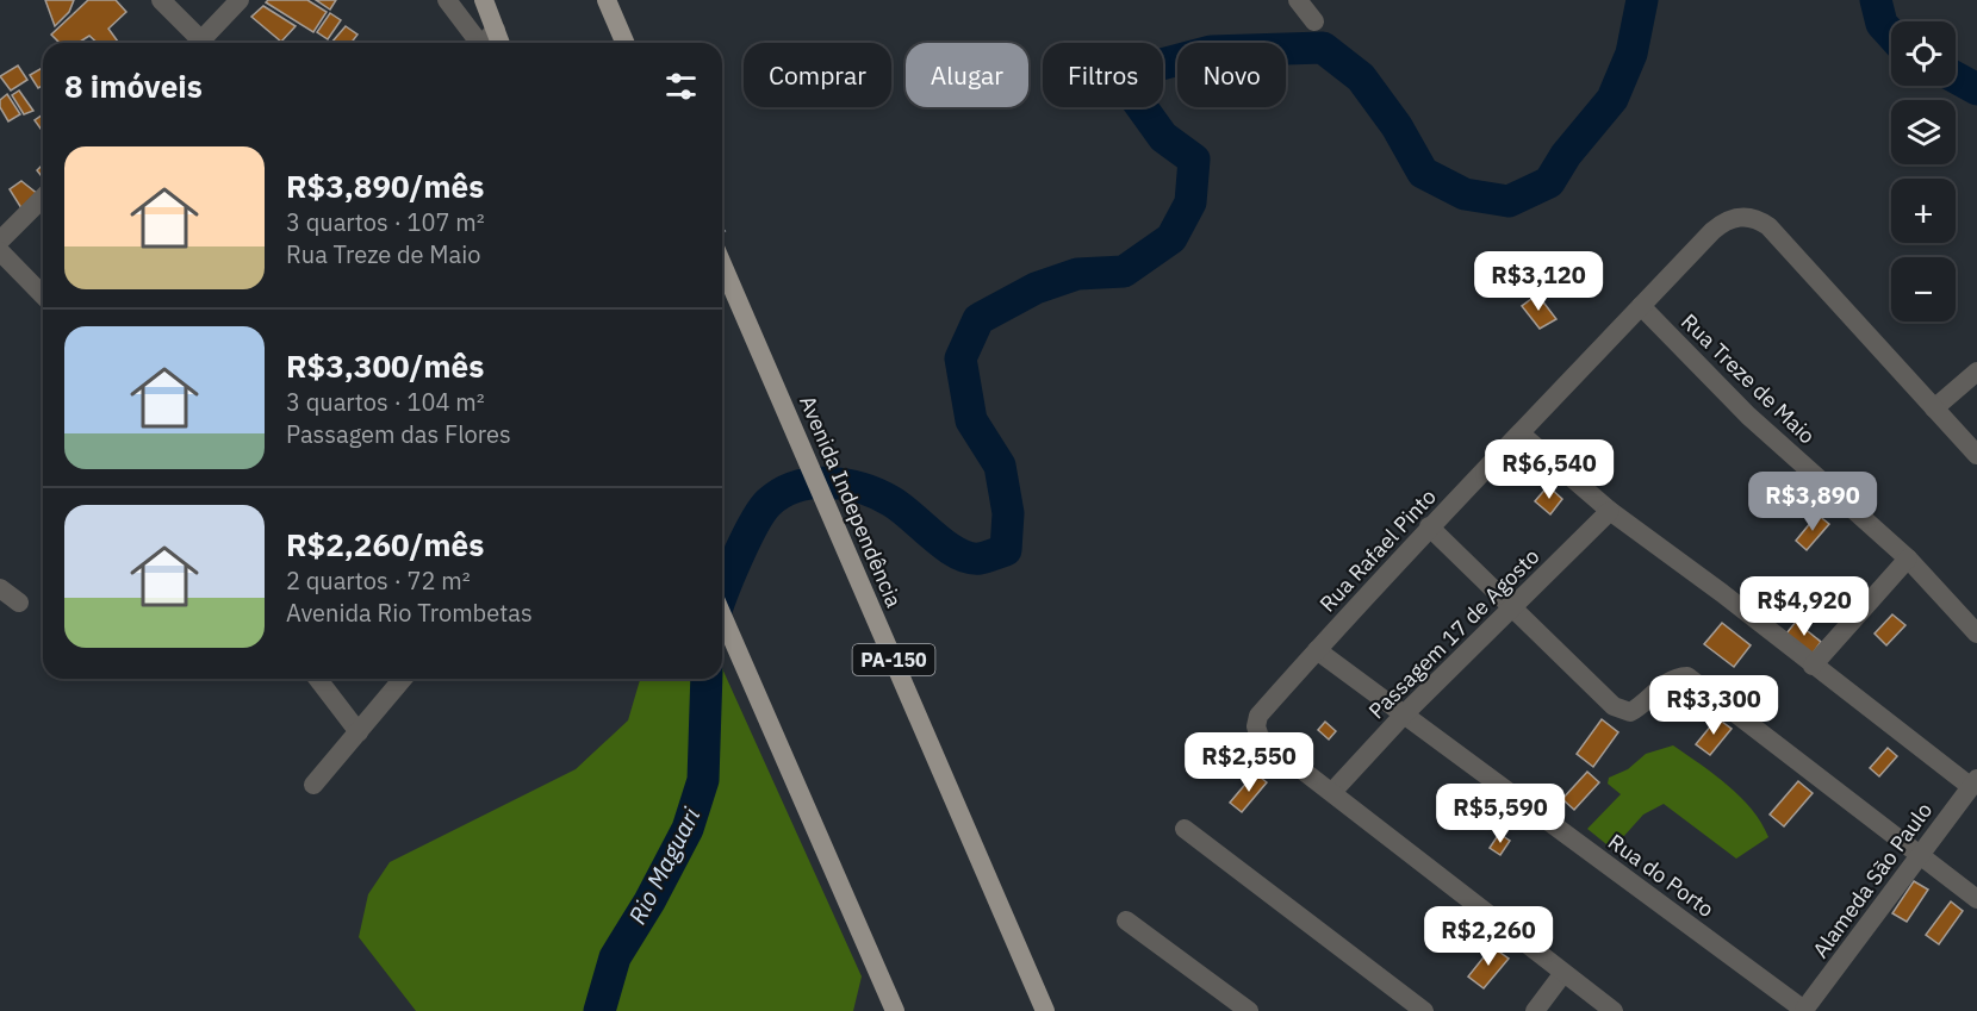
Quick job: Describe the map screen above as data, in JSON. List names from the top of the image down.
{
  "streets": {
    "main road": ["Avenida Independência", "PA-150"],
    "street": [
      "Rua Treze de Maio",
      "Rua Rafael Pinto",
      "Passagem 17 de Agosto",
      "Rua do Porto",
      "Alameda São Paulo"
    ]
  },
  "crossings": [
    ["Rua Treze de Maio", "Rua Rafael Pinto"],
    ["Rua Rafael Pinto", "Passagem 17 de Agosto"],
    ["Rua Rafael Pinto", "Rua do Porto"],
    ["Passagem 17 de Agosto", "Rua do Porto"],
    ["Rua do Porto", "Alameda São Paulo"]
  ],
  "water": ["Rio Maguari"],
  "page": {
    "map_buttons": ["+", "−"],
    "chip": [
      "Comprar",
      "Alugar",
      "Filtros",
      "Novo"
    ],
    "heading": "8 imóveis",
    "list": [
      {
        "name": "R$3,890/mês",
        "note": "3 quartos · 107 m² · Rua Treze de Maio"
      },
      {
        "name": "R$3,300/mês",
        "note": "3 quartos · 104 m² · Passagem das Flores"
      },
      {
        "name": "R$2,260/mês",
        "note": "2 quartos · 72 m² · Avenida Rio Trombetas"
      }
    ],
    "price": [
      "R$3,120",
      "R$6,540",
      "R$3,890",
      "R$4,920",
      "R$3,300",
      "R$2,550",
      "R$5,590",
      "R$2,260"
    ]
  }
}
